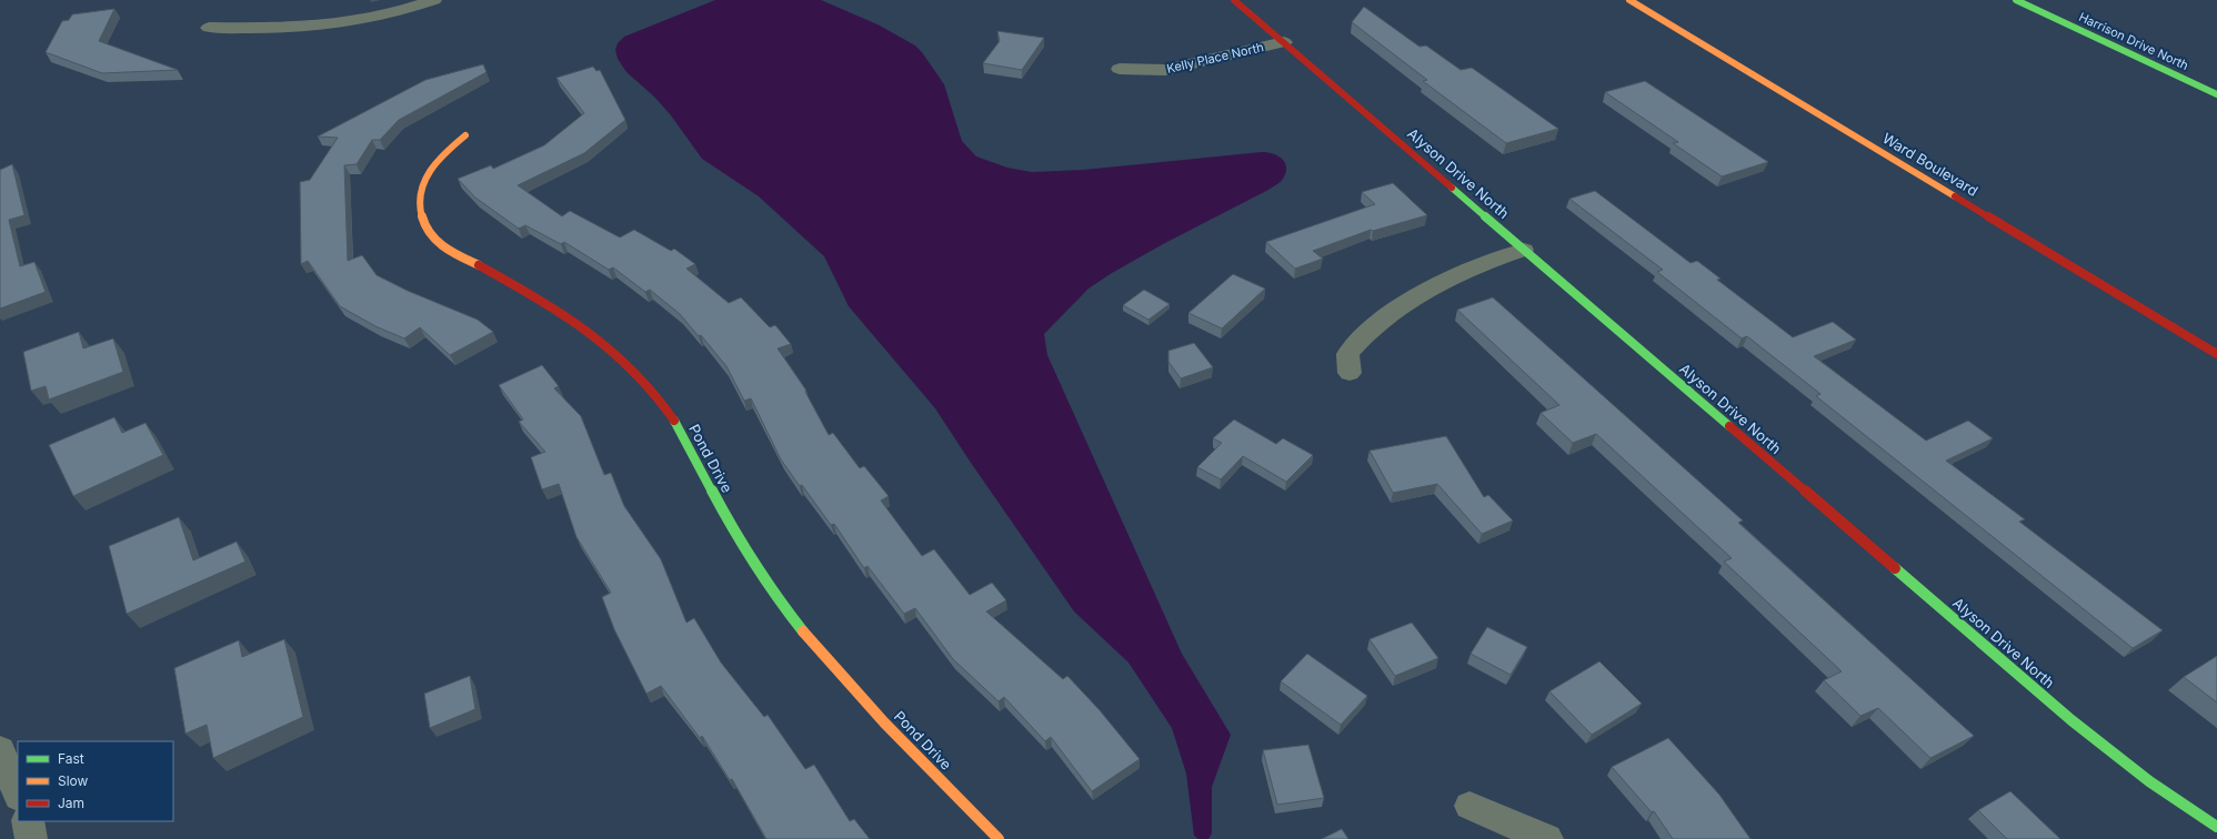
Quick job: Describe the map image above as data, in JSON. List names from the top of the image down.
{
  "streets": {
    "street": [
      "Harrison Drive North",
      "Kelly Place North",
      "Ward Boulevard",
      "Alyson Drive North",
      "Pond Drive"
    ]
  },
  "crossings": [
    ["Kelly Place North", "Alyson Drive North"]
  ],
  "legend": ["Fast", "Slow", "Jam"]
}
